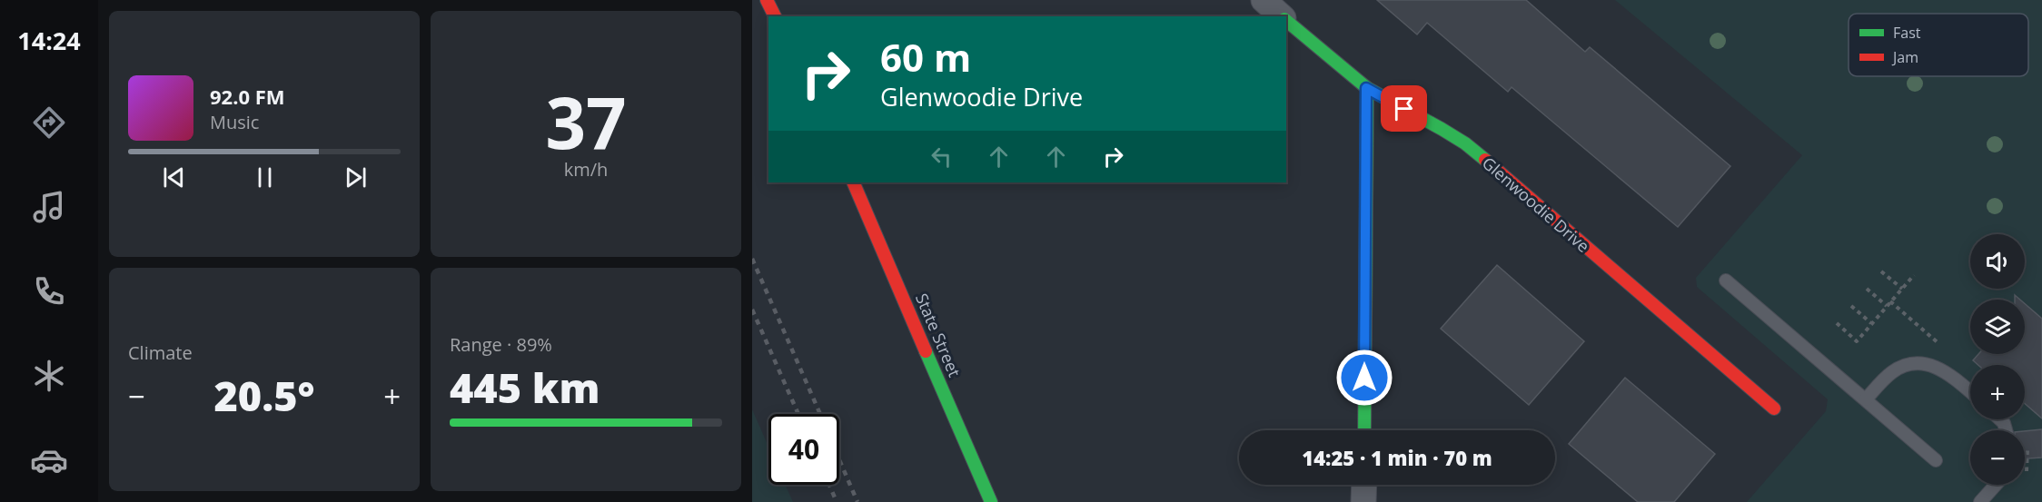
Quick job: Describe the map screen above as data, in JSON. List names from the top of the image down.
{
  "streets": {
    "street": ["Glenwoodie Drive", "State Street"]
  },
  "legend": ["Fast", "Jam"],
  "page": {
    "tabs": "14:24",
    "tile": [
      ["37", "km/h"],
      "Climate",
      ["Range · 89%", "445 km"]
    ],
    "turn": ["60 m", "Glenwoodie Drive"],
    "song": ["92.0 FM", "Music"],
    "map_buttons": ["+", "−"],
    "heat": ["−", "20.5°", "+"],
    "limit": "40",
    "trip": "14:25 · 1 min · 70 m"
  }
}
